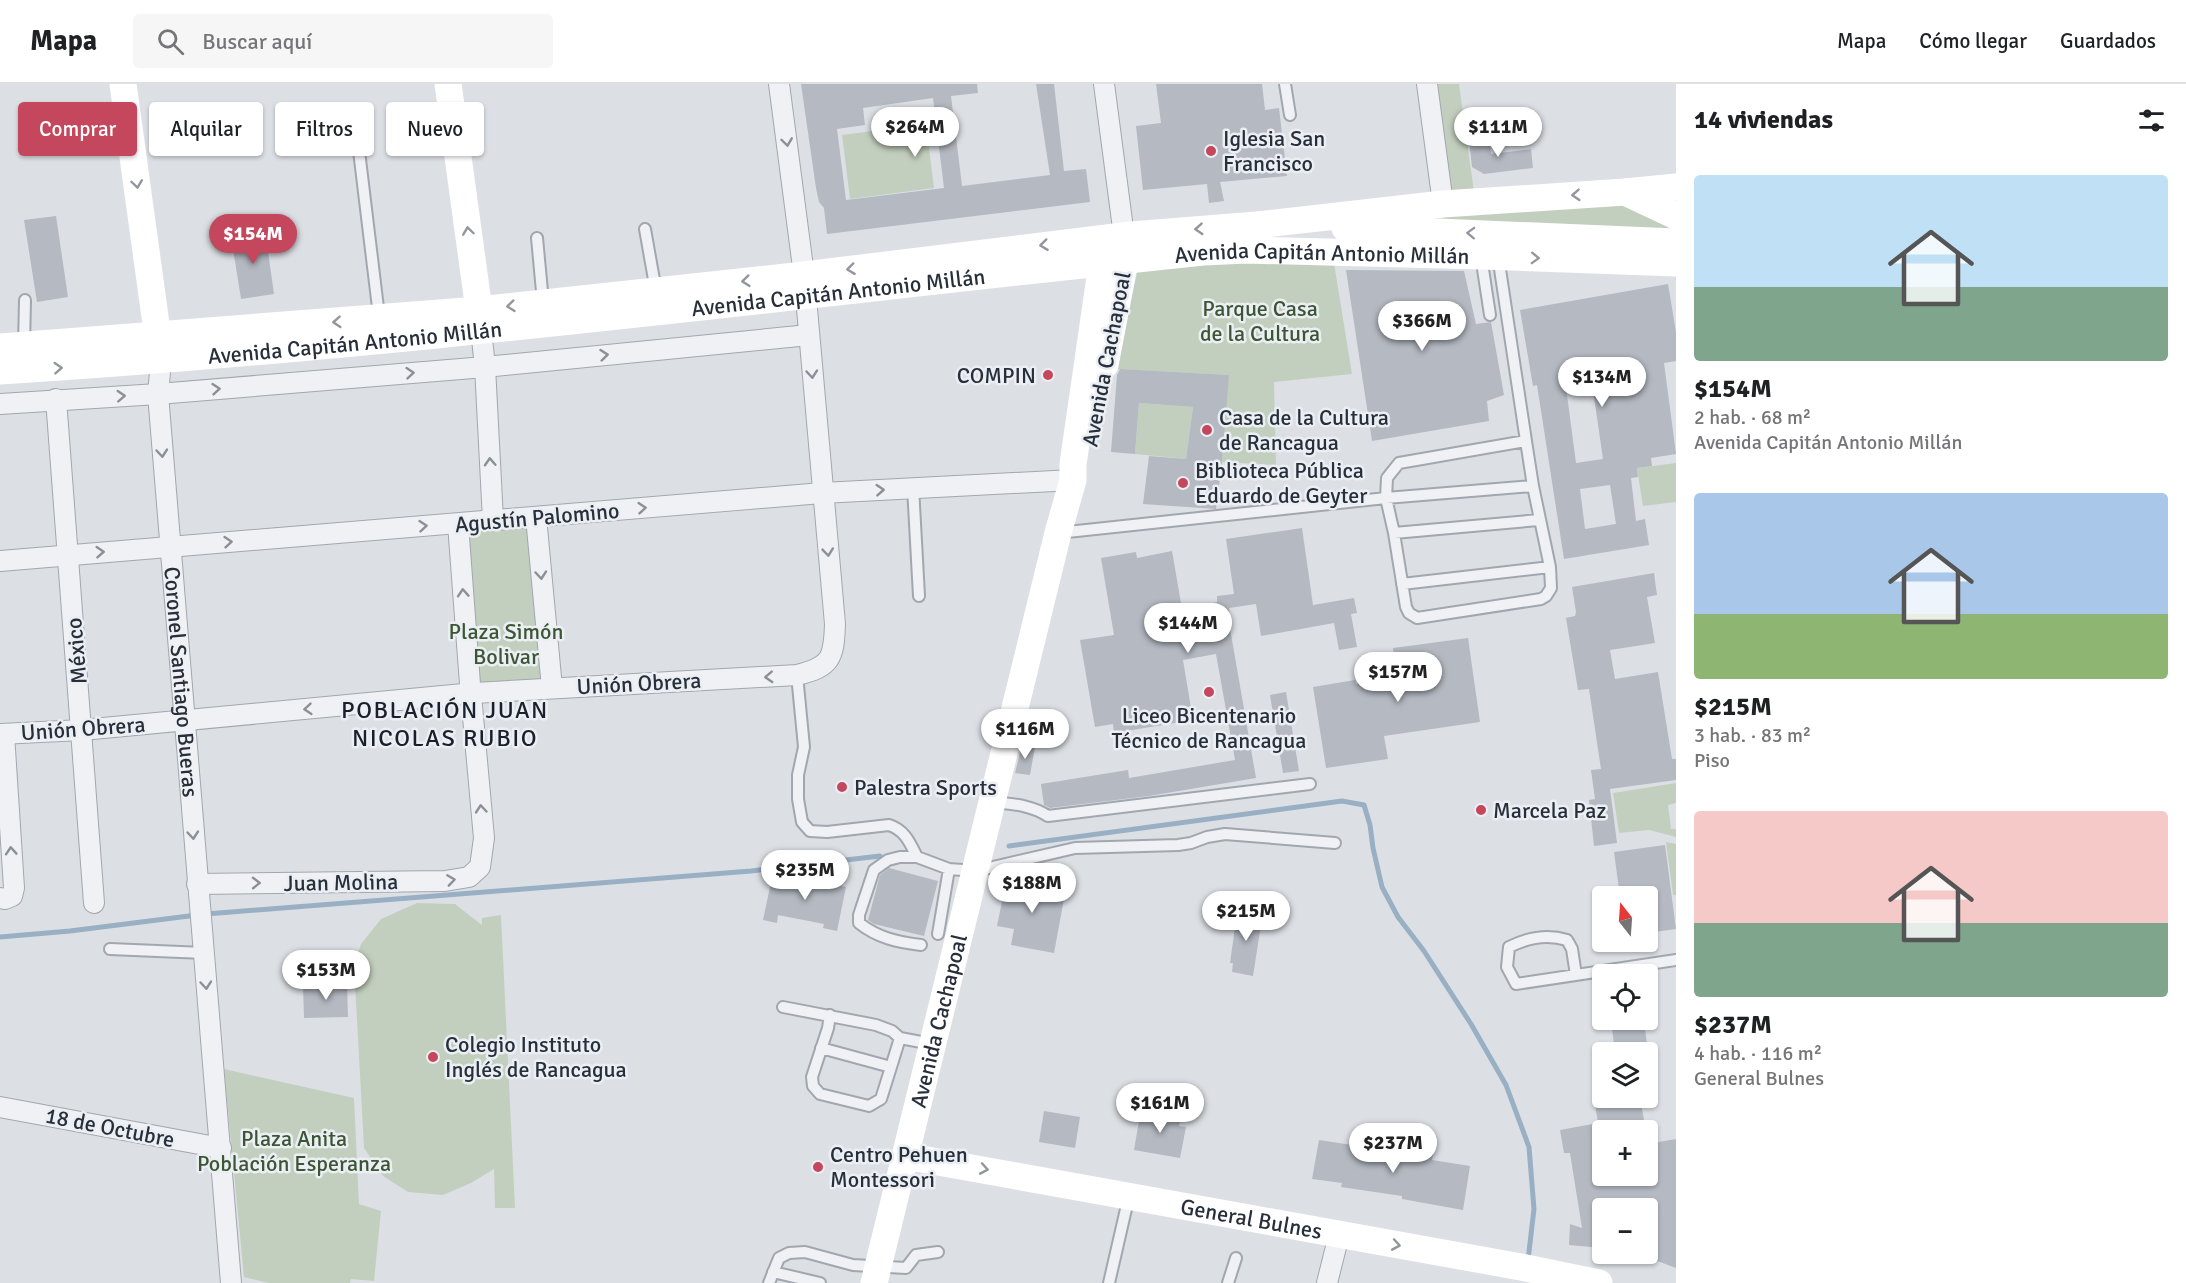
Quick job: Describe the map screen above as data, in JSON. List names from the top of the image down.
{
  "streets": {
    "main road": [
      "Avenida Capitán Antonio Millán",
      "Avenida Cachapoal",
      "Coronel Santiago Bueras",
      "General Bulnes"
    ],
    "street": [
      "Agustín Palomino",
      "México",
      "Unión Obrera",
      "Juan Molina",
      "18 de Octubre"
    ]
  },
  "crossings": [
    ["Avenida Capitán Antonio Millán", "Avenida Cachapoal"],
    ["Avenida Capitán Antonio Millán", "México"],
    ["Avenida Capitán Antonio Millán", "Coronel Santiago Bueras"],
    ["Avenida Cachapoal", "Agustín Palomino"],
    ["Avenida Cachapoal", "General Bulnes"],
    ["Agustín Palomino", "México"],
    ["Agustín Palomino", "Coronel Santiago Bueras"],
    ["Agustín Palomino", "Unión Obrera"],
    ["México", "Unión Obrera"],
    ["Coronel Santiago Bueras", "Unión Obrera"],
    ["Coronel Santiago Bueras", "Juan Molina"],
    ["Coronel Santiago Bueras", "18 de Octubre"],
    ["Unión Obrera", "Juan Molina"]
  ],
  "one_way": [
    "Agustín Palomino",
    "Coronel Santiago Bueras",
    "Unión Obrera",
    "General Bulnes"
  ],
  "districts": ["POBLACIÓN JUAN NICOLAS RUBIO"],
  "parks": ["Parque Casa de la Cultura", "Plaza Simón Bolivar", "Plaza Anita Población Esperanza"],
  "places": [
    "Iglesia San Francisco",
    "COMPIN",
    "Casa de la Cultura de Rancagua",
    "Biblioteca Pública Eduardo de Geyter",
    "Liceo Bicentenario Técnico de Rancagua",
    "Palestra Sports",
    "Marcela Paz",
    "Colegio Instituto Inglés de Rancagua",
    "Centro Pehuen Montessori"
  ],
  "north": "top",
  "page": {
    "header": "Mapa",
    "search": "Buscar aquí",
    "nav": ["Mapa", "Cómo llegar", "Guardados"],
    "heading": "14 viviendas",
    "chip": [
      "Comprar",
      "Alquilar",
      "Filtros",
      "Nuevo"
    ],
    "price": [
      "$264M",
      "$111M",
      "$154M",
      "$366M",
      "$134M",
      "$144M",
      "$157M",
      "$116M",
      "$235M",
      "$188M",
      "$215M",
      "$153M",
      "$161M",
      "$237M"
    ],
    "list": [
      {
        "name": "$154M",
        "note": "2 hab. · 68 m² · Avenida Capitán Antonio Millán"
      },
      {
        "name": "$215M",
        "note": "3 hab. · 83 m² · Piso"
      },
      {
        "name": "$237M",
        "note": "4 hab. · 116 m² · General Bulnes"
      }
    ],
    "map_buttons": ["+", "−"]
  }
}
